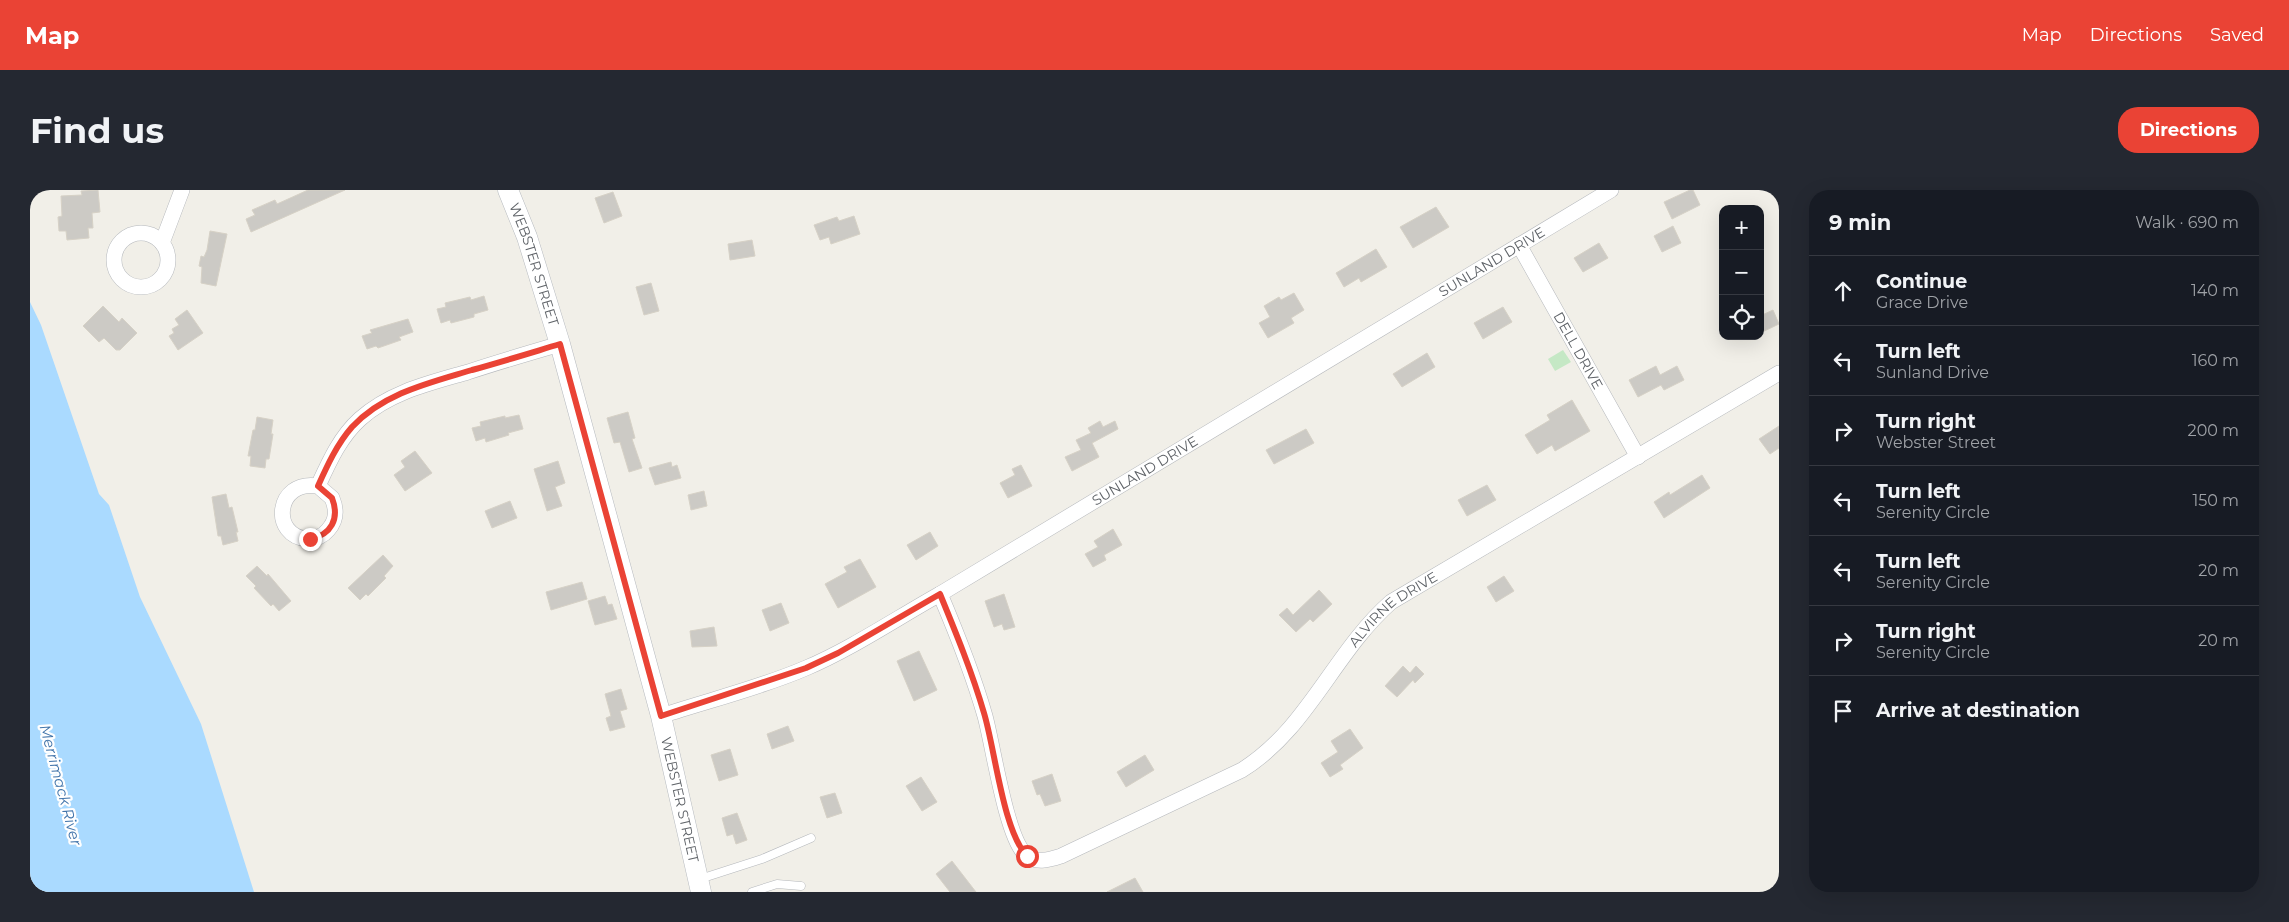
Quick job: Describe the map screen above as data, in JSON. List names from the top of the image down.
{
  "streets": {
    "main road": ["WEBSTER STREET"],
    "street": ["SUNLAND DRIVE", "DELL DRIVE", "ALVIRNE DRIVE"]
  },
  "crossings": [
    ["SUNLAND DRIVE", "WEBSTER STREET"],
    ["SUNLAND DRIVE", "DELL DRIVE"],
    ["SUNLAND DRIVE", "ALVIRNE DRIVE"],
    ["DELL DRIVE", "ALVIRNE DRIVE"]
  ],
  "water": ["Merrimack River"],
  "page": {
    "header": "Map",
    "nav": ["Map", "Directions", "Saved"],
    "buttons": "Directions",
    "title": "Find us",
    "heading": ["9 min", "Walk · 690 m"],
    "map_buttons": ["+", "−"],
    "list": [
      ["Continue", "Grace Drive", "140 m"],
      ["Turn left", "Sunland Drive", "160 m"],
      ["Turn right", "Webster Street", "200 m"],
      ["Turn left", "Serenity Circle", "150 m"],
      ["Turn left", "Serenity Circle", "20 m"],
      ["Turn right", "Serenity Circle", "20 m"],
      "Arrive at destination"
    ]
  }
}
